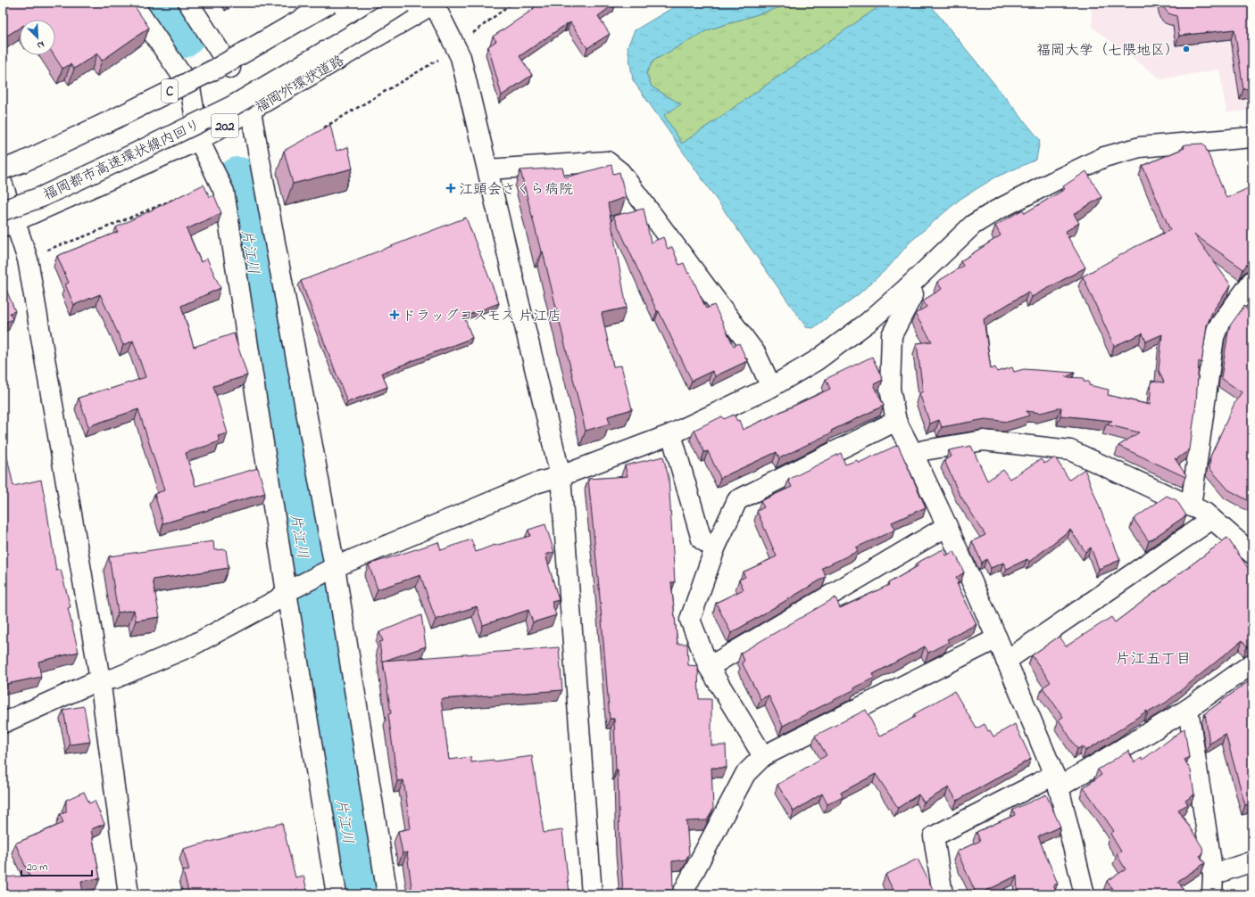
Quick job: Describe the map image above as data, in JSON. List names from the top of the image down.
{
  "streets": {
    "main road": [
      "福岡外環状道路",
      "C",
      "202",
      "福岡都市高速環状線内回り"
    ]
  },
  "crossings": [
    ["福岡外環状道路", "福岡都市高速環状線内回り"]
  ],
  "districts": ["片江五丁目"],
  "water": ["片江川"],
  "places": {
    "other": ["福岡大学（七隈地区）"],
    "health": ["江頭会さくら病院", "ドラッグコスモス 片江店"]
  },
  "scale_bar": "20 m",
  "north": "bottom right"
}
